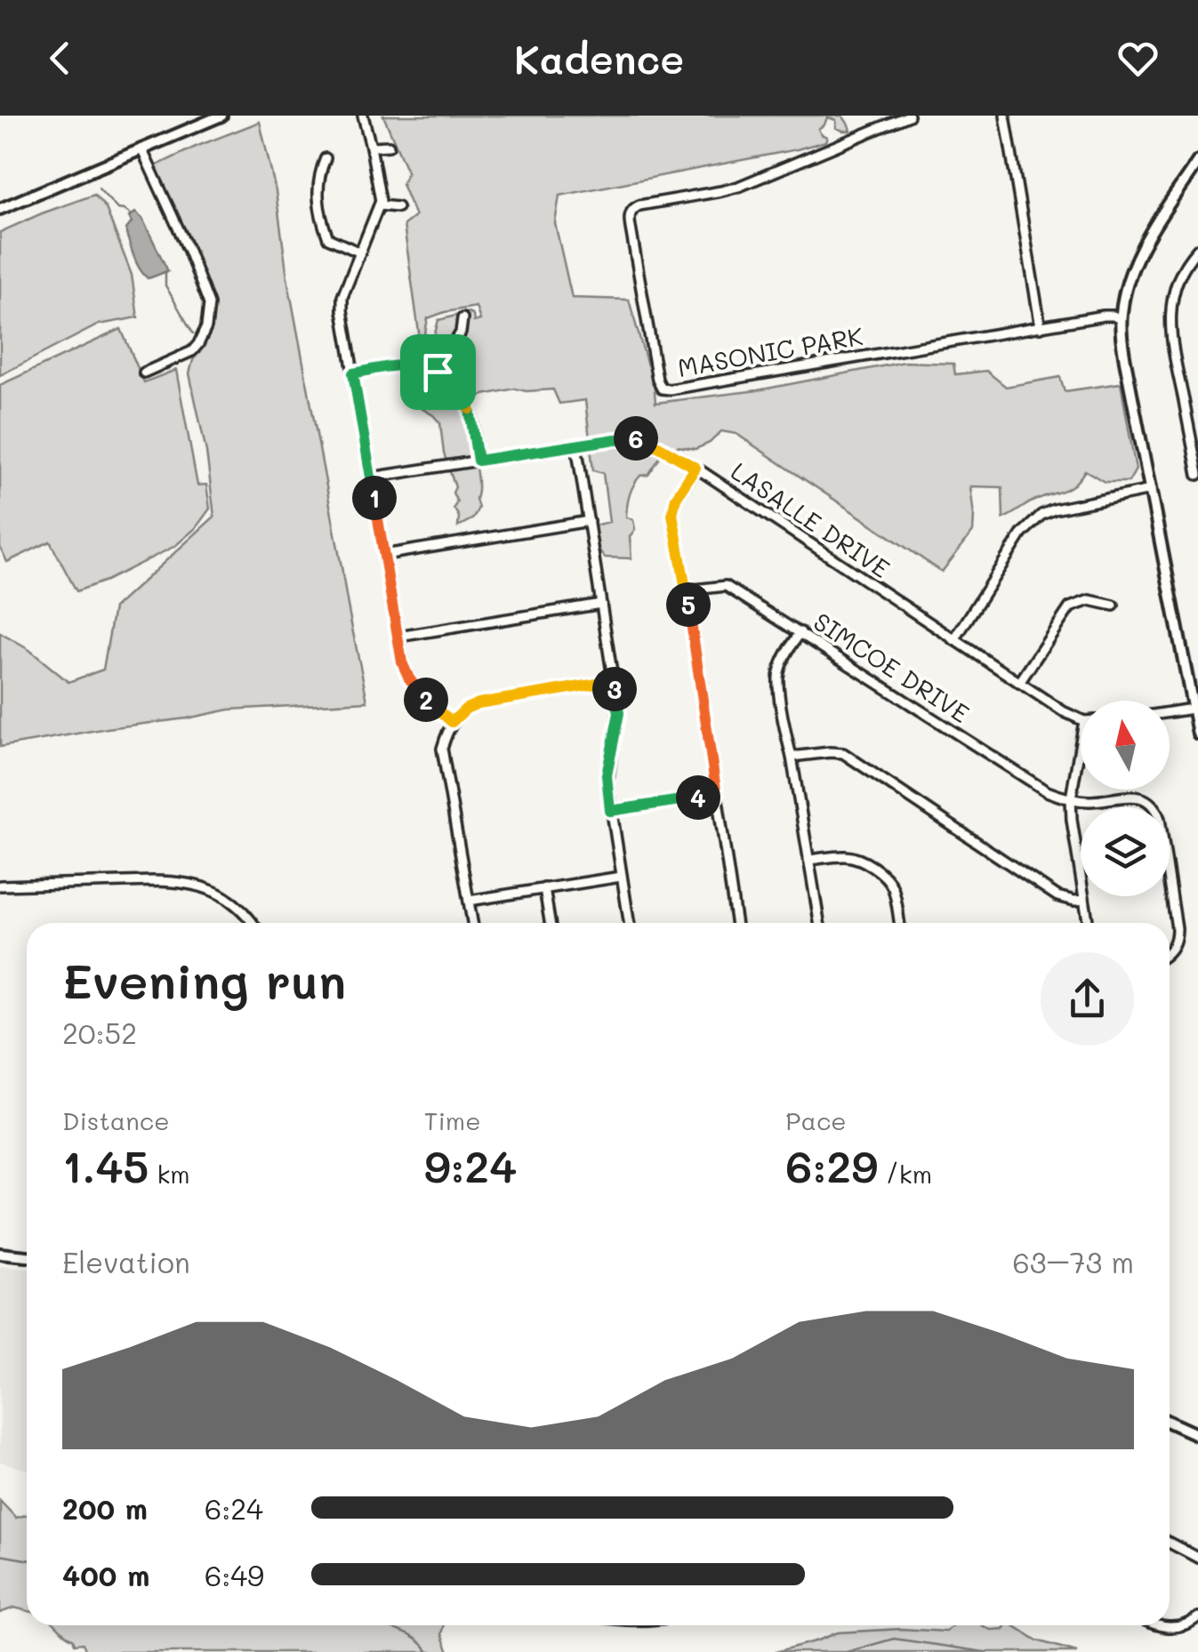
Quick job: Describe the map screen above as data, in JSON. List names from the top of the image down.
{
  "streets": {
    "street": ["MASONIC PARK", "LASALLE DRIVE", "SIMCOE DRIVE"]
  },
  "north": "top",
  "page": {
    "header": "Kadence",
    "pins": [
      "6",
      "1",
      "5",
      "3",
      "2",
      "4"
    ],
    "heading": ["Evening run", "20:52"],
    "stats": [
      ["Distance", "1.45 km"],
      ["Time", "9:24"],
      ["Pace", "6:29 /km"]
    ],
    "chart": ["Elevation", "63–73 m"],
    "list": [
      {
        "name": "200 m",
        "note": "6:24"
      },
      {
        "name": "400 m",
        "note": "6:49"
      }
    ]
  }
}
